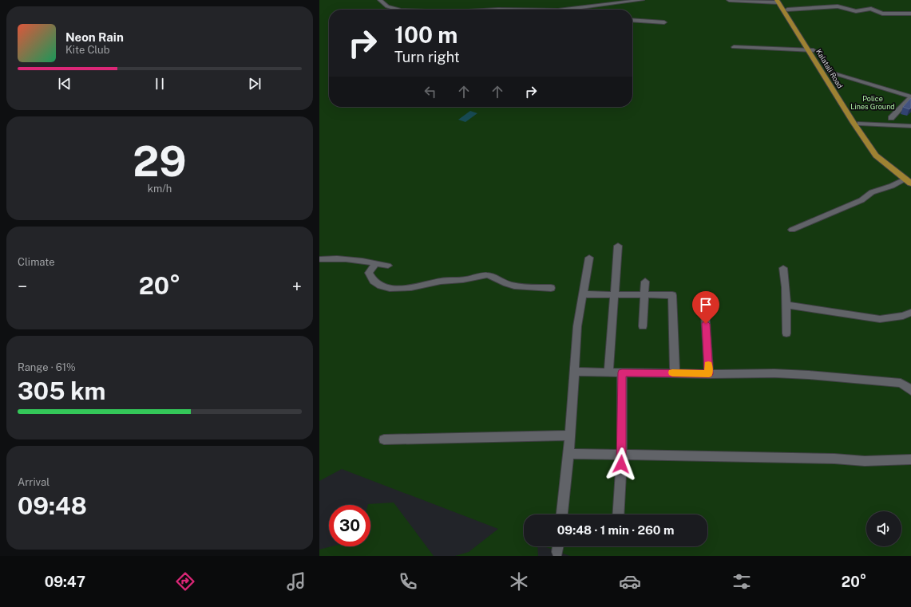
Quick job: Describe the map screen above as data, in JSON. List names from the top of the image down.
{
  "streets": {
    "highway": ["Kalatali Road"]
  },
  "parks": ["Police Lines Ground"],
  "page": {
    "turn": ["100 m", "Turn right"],
    "song": ["Neon Rain", "Kite Club"],
    "tile": [
      ["29", "km/h"],
      "Climate",
      ["Range · 61%", "305 km"],
      ["Arrival", "09:48"]
    ],
    "heat": ["−", "20°", "+"],
    "limit": "30",
    "trip": "09:48 · 1 min · 260 m",
    "tabs": ["09:47", "20°"]
  }
}
